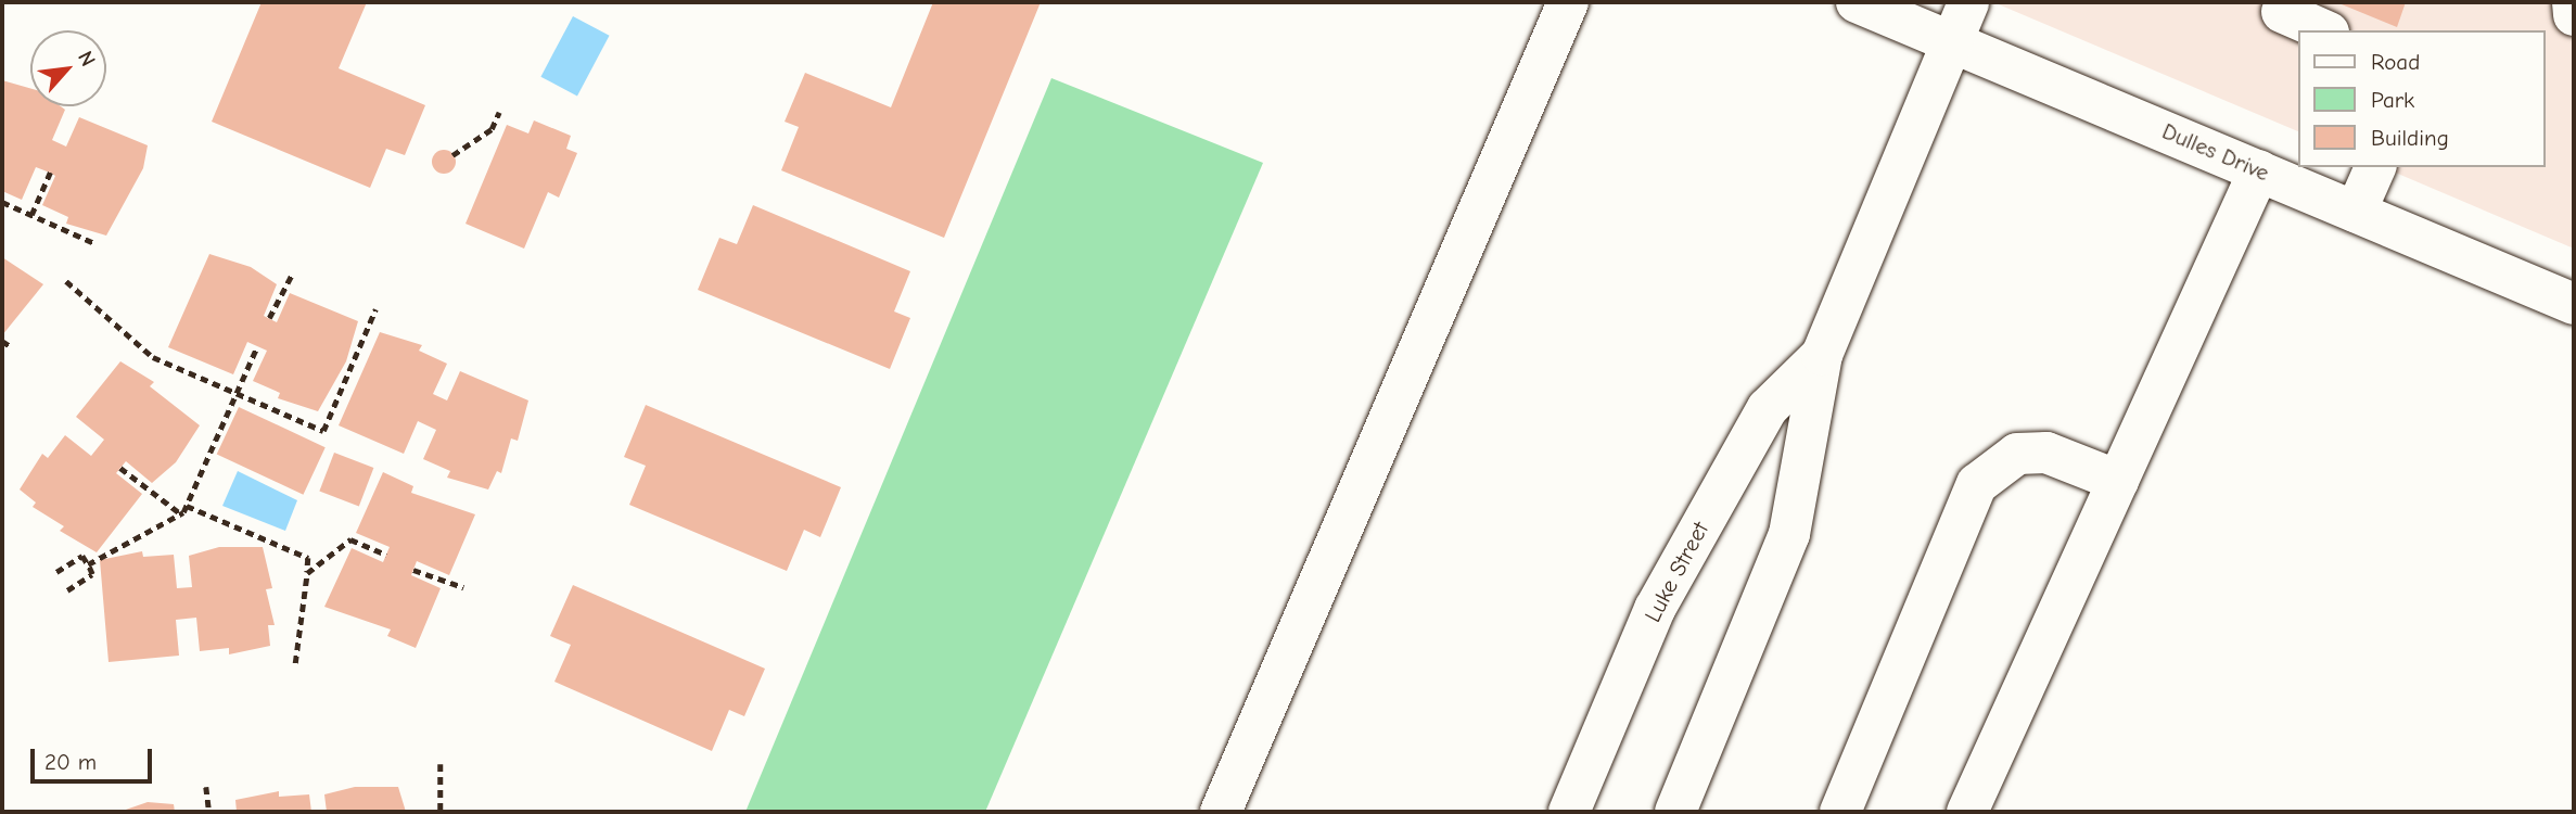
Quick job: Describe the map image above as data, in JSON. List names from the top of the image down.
{
  "streets": {
    "street": ["Dulles Drive", "Luke Street"]
  },
  "crossings": [
    ["Dulles Drive", "Luke Street"]
  ],
  "legend": ["Road", "Park", "Building"],
  "scale_bar": "20 m",
  "north": "top right"
}
